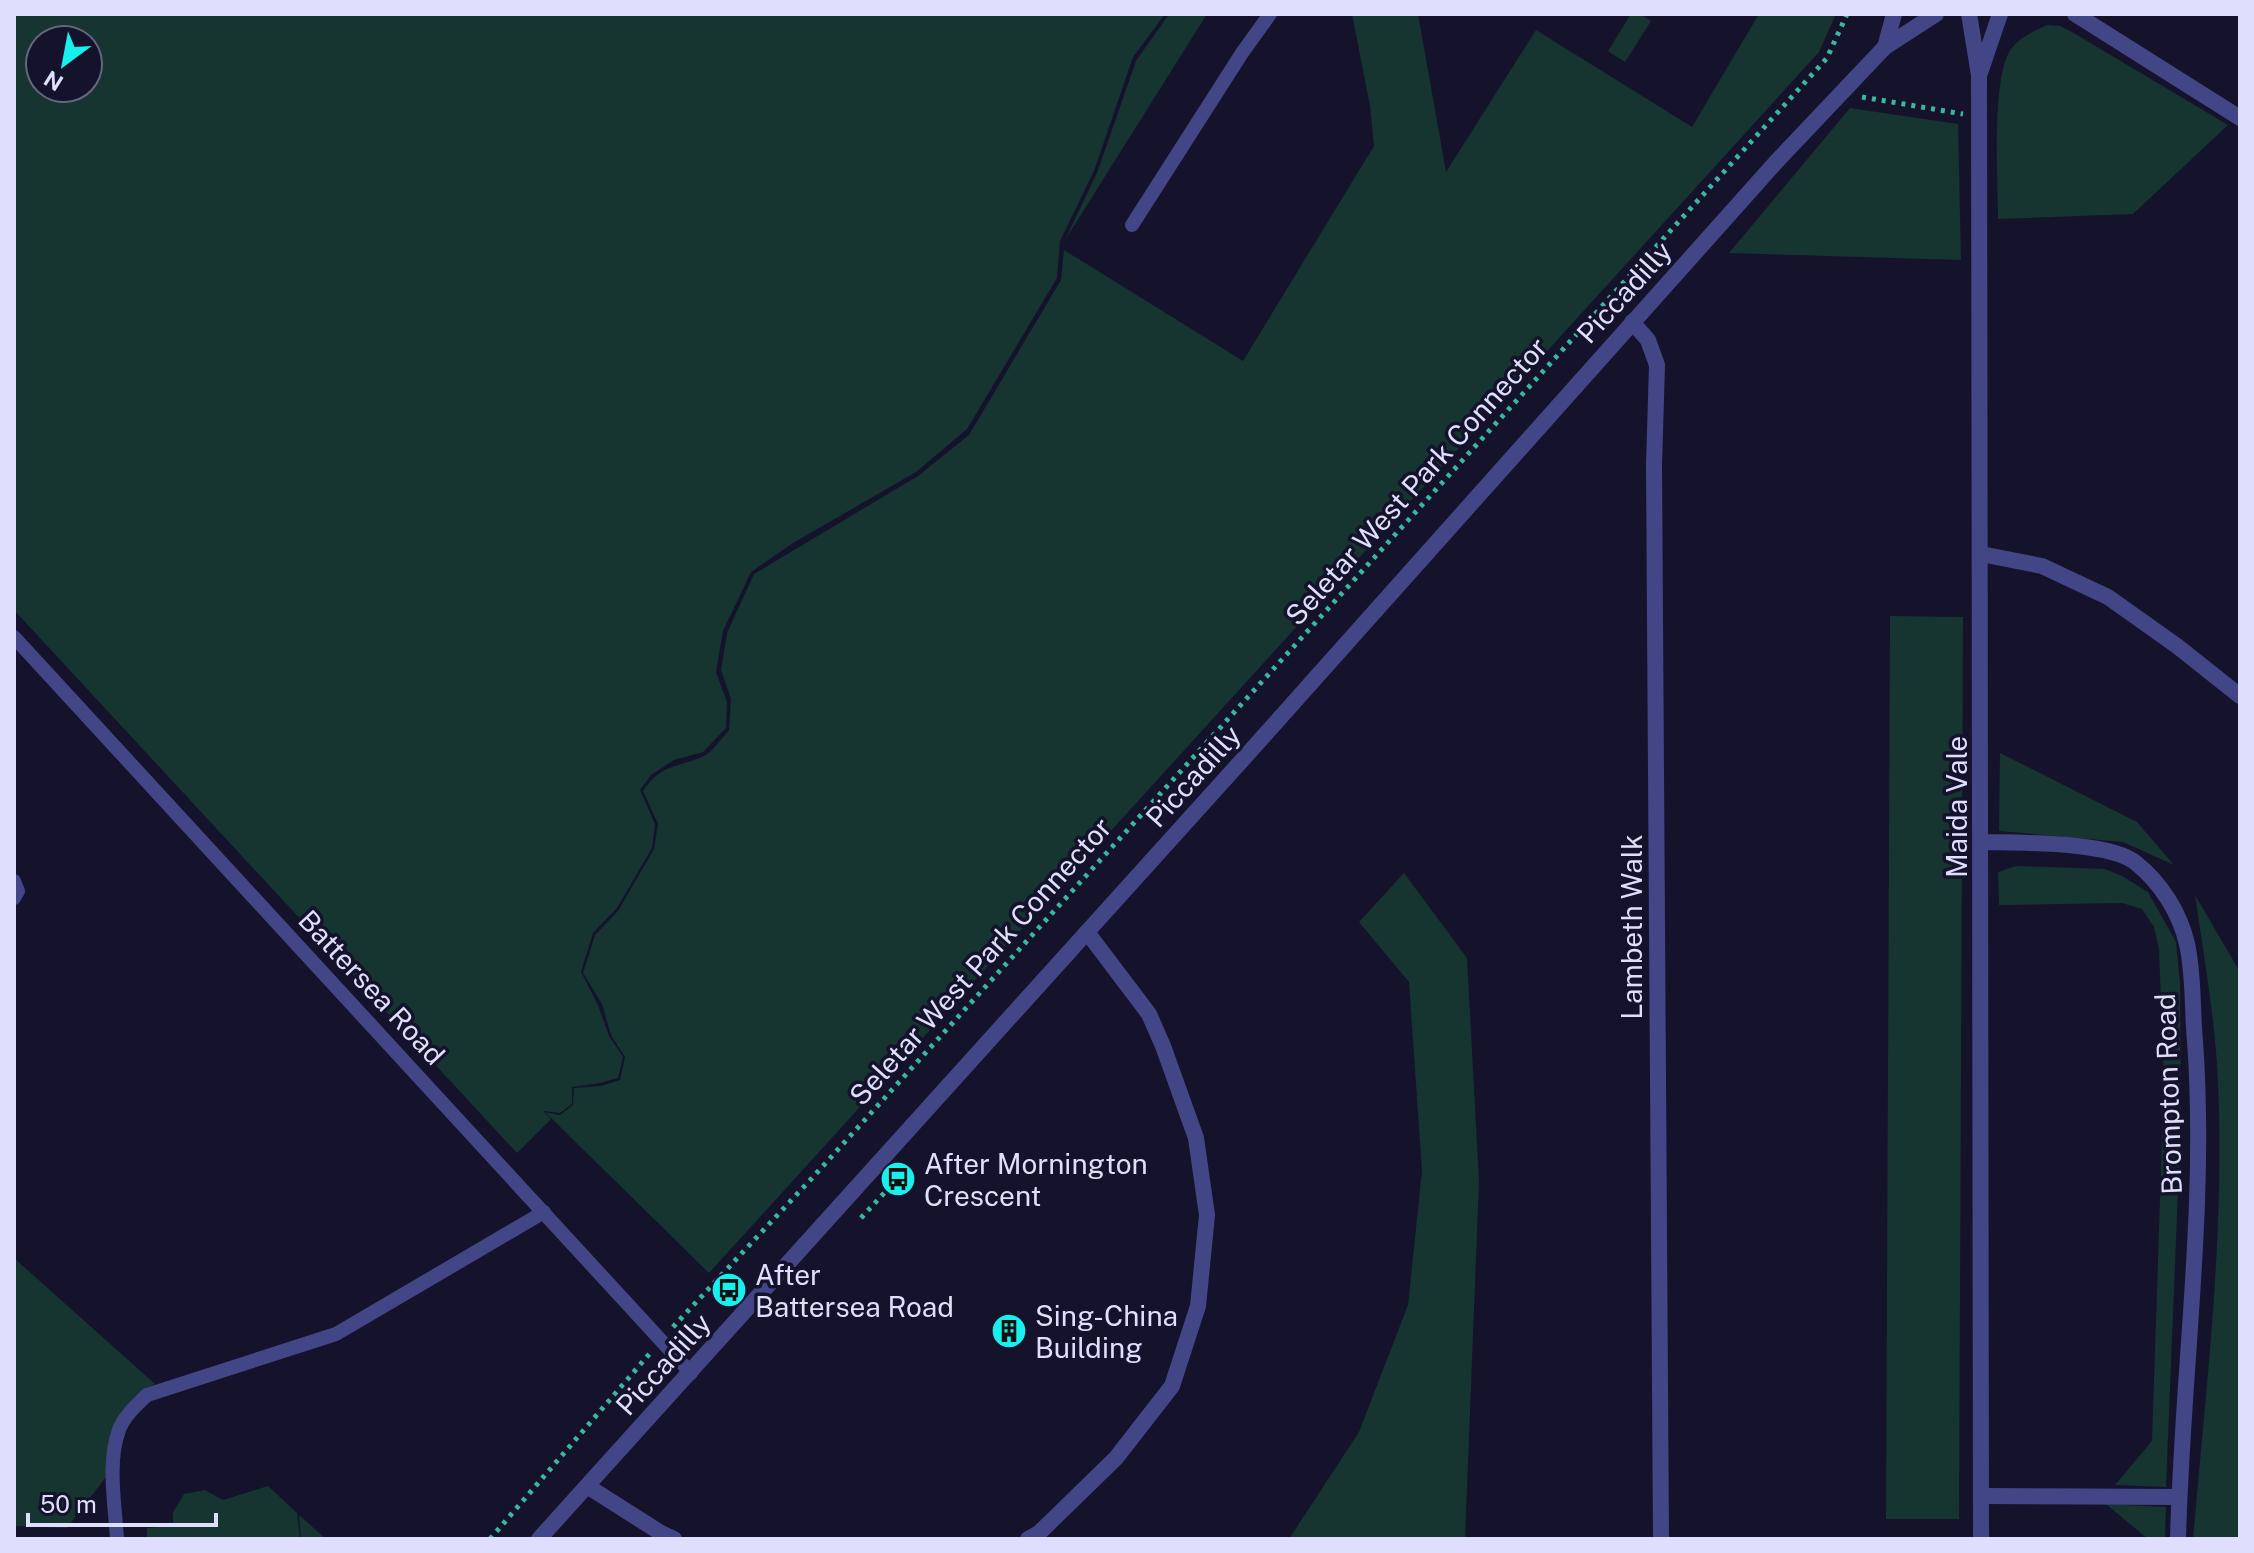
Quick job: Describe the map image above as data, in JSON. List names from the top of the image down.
{
  "streets": {
    "street": [
      "Piccadilly",
      "Maida Vale",
      "Lambeth Walk",
      "Brompton Road"
    ],
    "lane": ["Battersea Road"],
    "path": ["Seletar West Park Connector"]
  },
  "crossings": [
    ["Piccadilly", "Lambeth Walk"],
    ["Piccadilly", "Battersea Road"],
    ["Seletar West Park Connector", "Battersea Road"],
    ["Maida Vale", "Brompton Road"]
  ],
  "places": {
    "bus stop": ["After Mornington Crescent", "After Battersea Road"],
    "building": ["Sing-China Building"]
  },
  "scale_bar": "50 m",
  "north": "bottom left"
}
